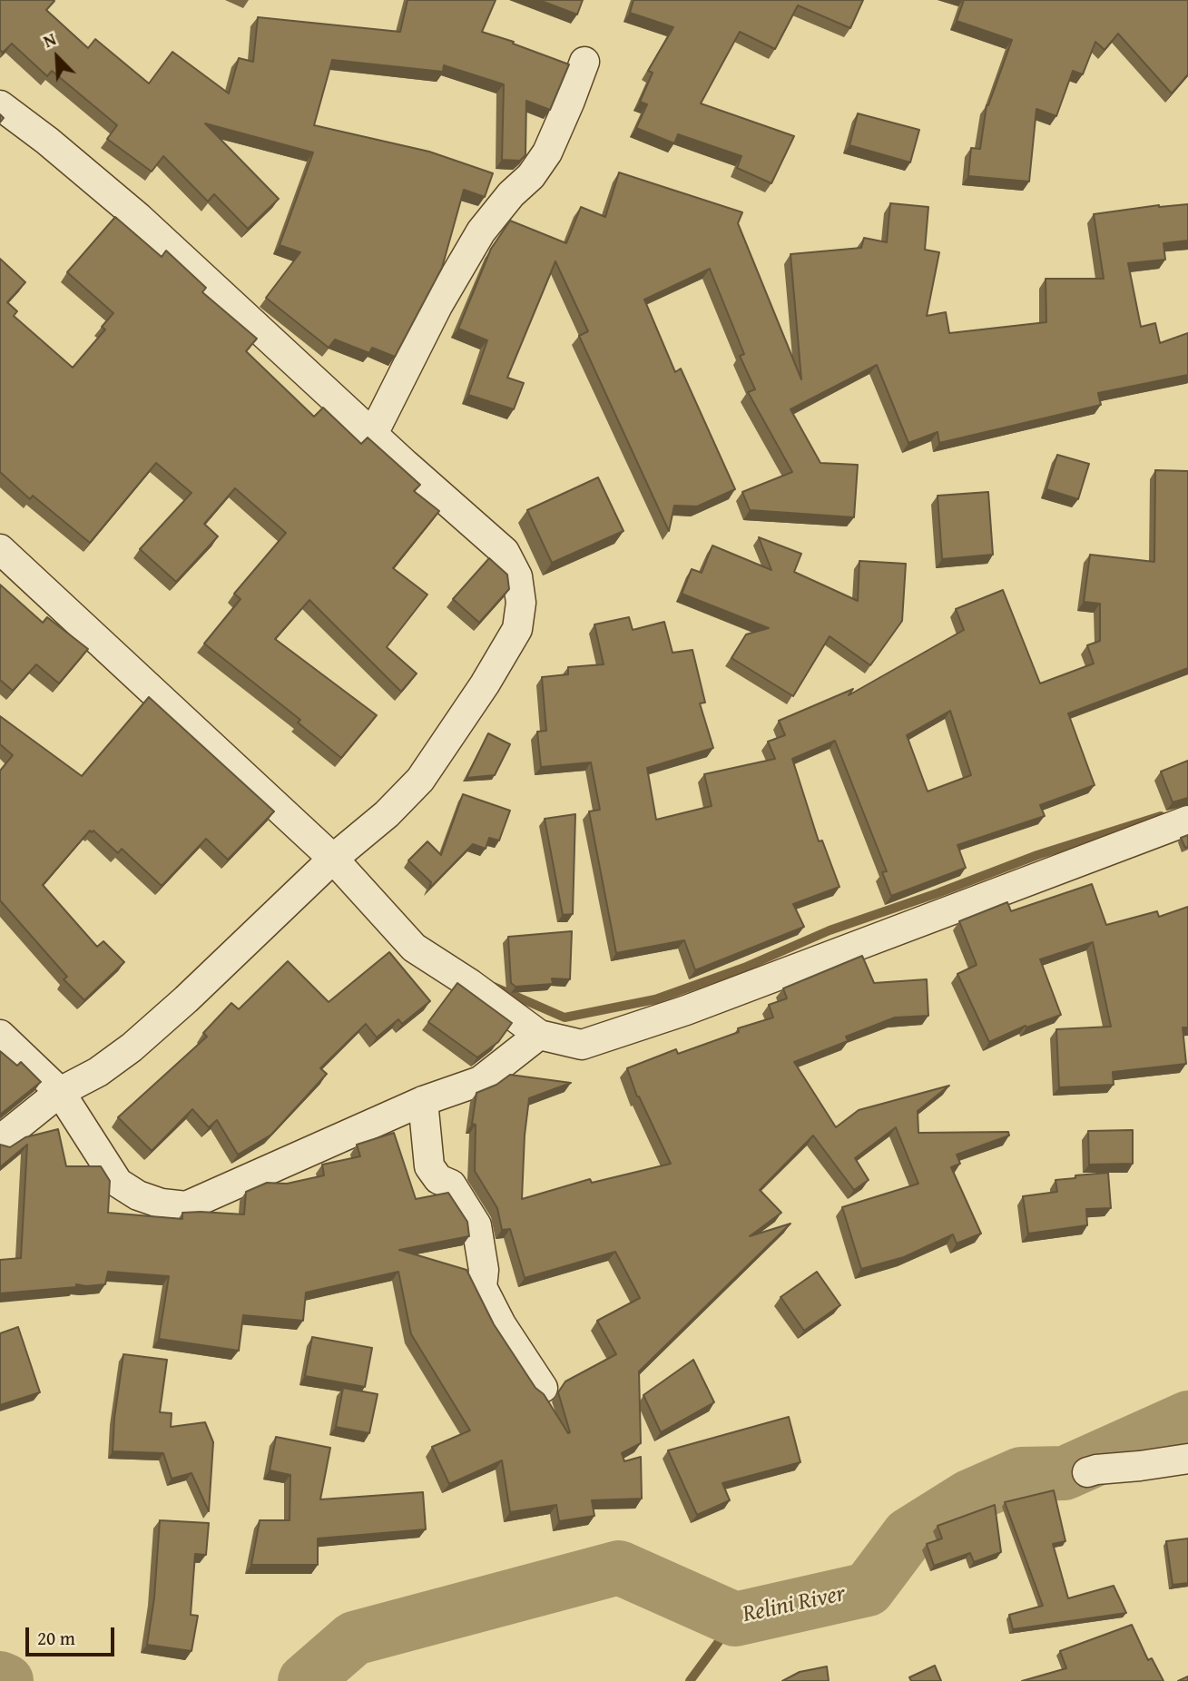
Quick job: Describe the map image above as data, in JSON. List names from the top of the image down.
{
  "water": ["Relini River"],
  "scale_bar": "20 m",
  "north": "top left"
}
